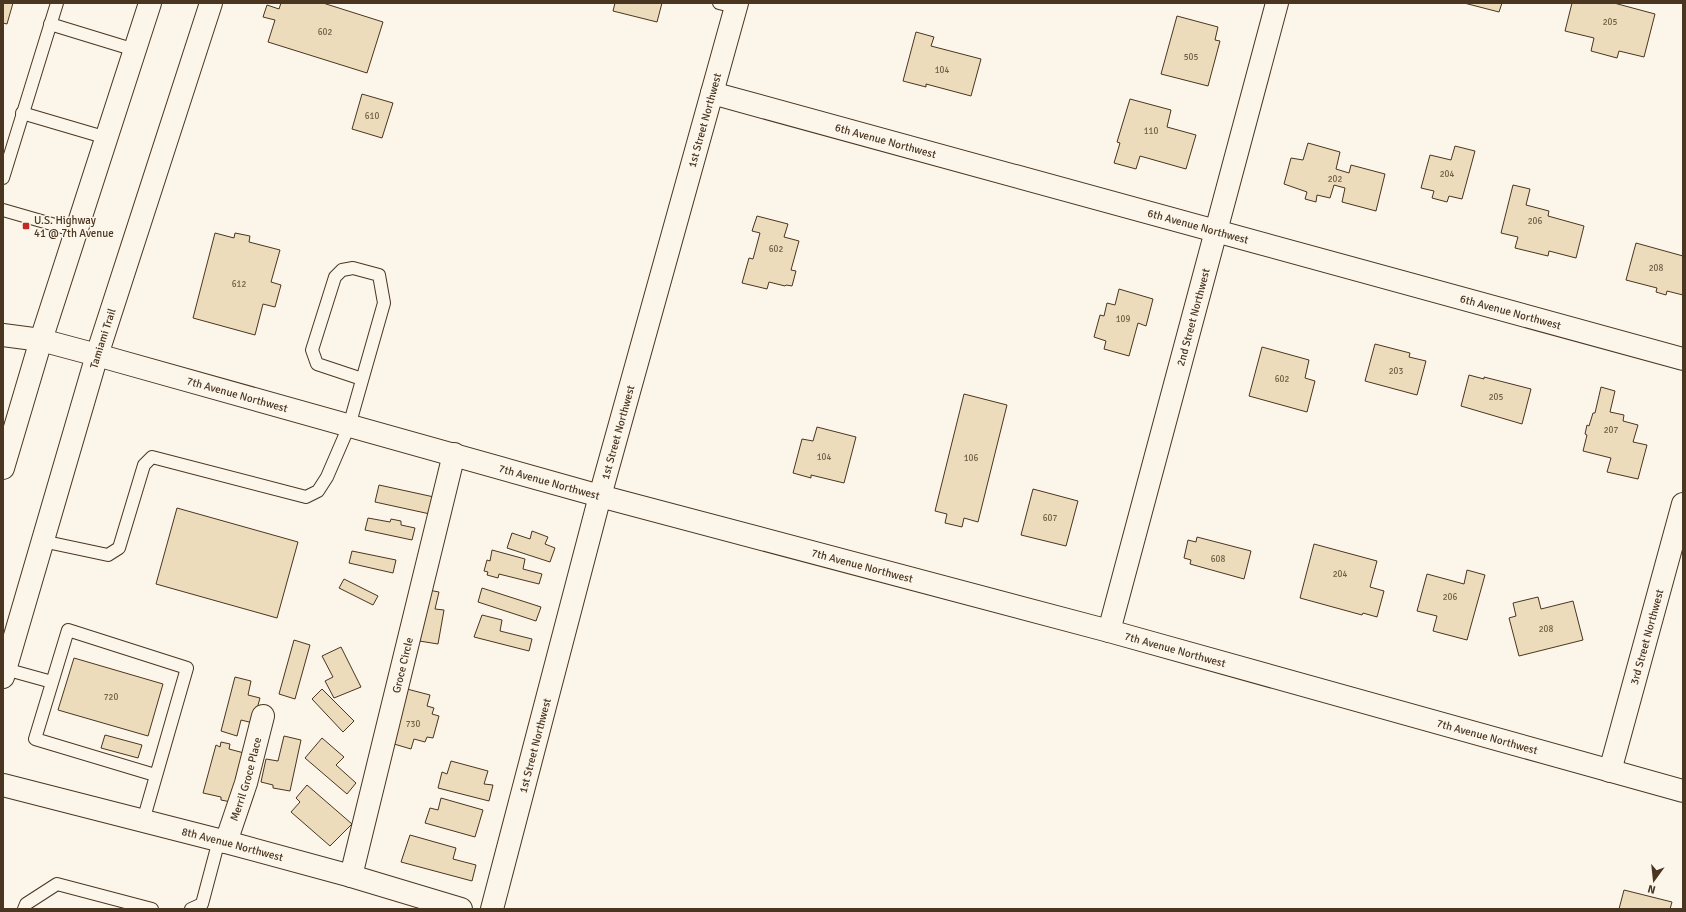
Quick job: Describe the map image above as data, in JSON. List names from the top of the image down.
{
  "streets": {
    "street": [
      "1st Street Northwest",
      "6th Avenue Northwest",
      "2nd Street Northwest",
      "Tamiami Trail",
      "7th Avenue Northwest",
      "3rd Street Northwest",
      "Groce Circle",
      "Merril Groce Place",
      "8th Avenue Northwest"
    ]
  },
  "crossings": [
    ["1st Street Northwest", "6th Avenue Northwest"],
    ["1st Street Northwest", "7th Avenue Northwest"],
    ["6th Avenue Northwest", "2nd Street Northwest"],
    ["2nd Street Northwest", "7th Avenue Northwest"],
    ["Tamiami Trail", "7th Avenue Northwest"],
    ["7th Avenue Northwest", "3rd Street Northwest"],
    ["7th Avenue Northwest", "Groce Circle"],
    ["Groce Circle", "8th Avenue Northwest"],
    ["Merril Groce Place", "8th Avenue Northwest"]
  ],
  "places": {
    "transit": ["U.S. Highway 41 @ 7th Avenue"]
  },
  "house_numbers": [
    "205",
    "602",
    "505",
    "104",
    "610",
    "110",
    "204",
    "202",
    "206",
    "602",
    "208",
    "612",
    "109",
    "203",
    "602",
    "205",
    "207",
    "104",
    "106",
    "607",
    "608",
    "204",
    "206",
    "208",
    "720",
    "730"
  ],
  "north": "bottom"
}
